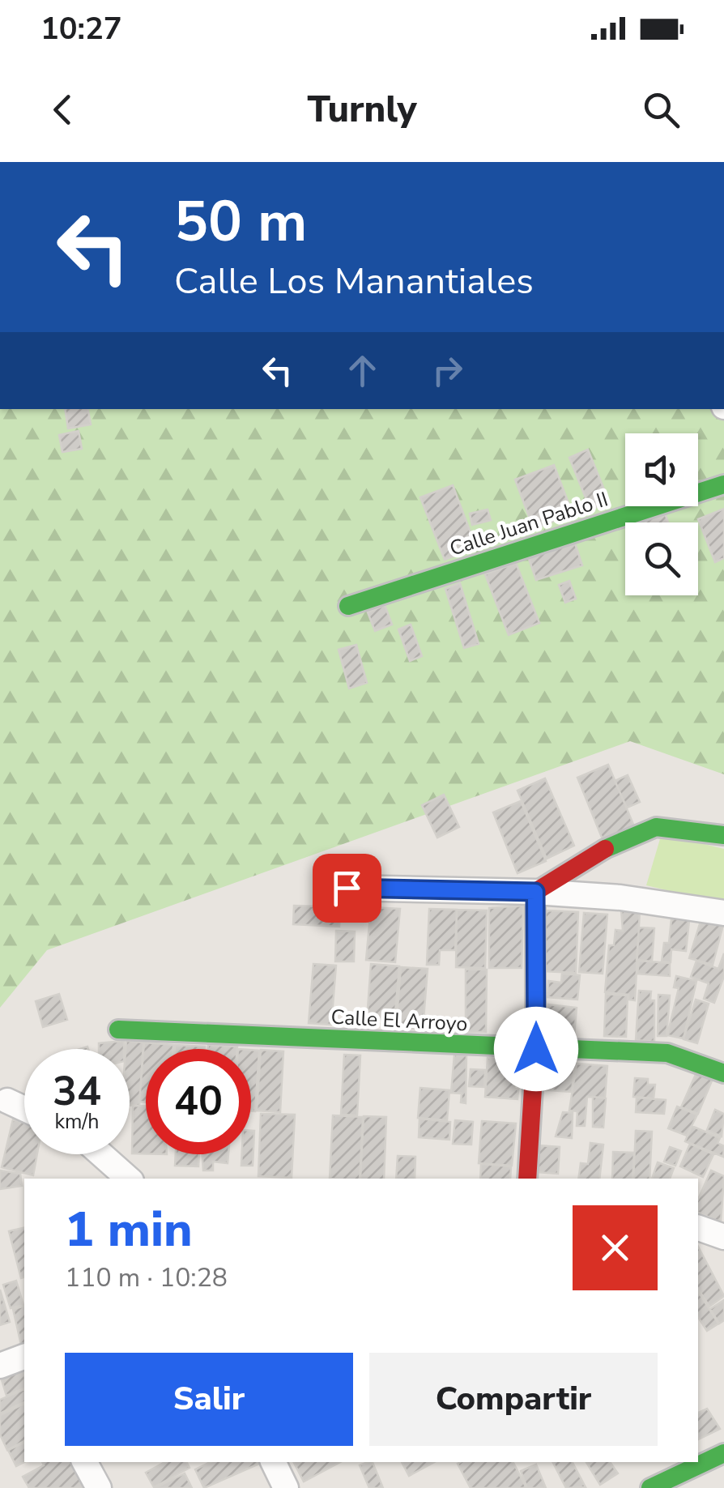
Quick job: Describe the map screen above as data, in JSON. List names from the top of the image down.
{
  "streets": {
    "street": ["Calle Juan Pablo II", "Calle El Arroyo"]
  },
  "page": {
    "status": "10:27",
    "header": "Turnly",
    "turn": ["50 m", "Calle Los Manantiales"],
    "speed": "34 km/h",
    "limit": "40",
    "heading": ["1 min", "110 m · 10:28"],
    "buttons": ["Salir", "Compartir"]
  }
}
